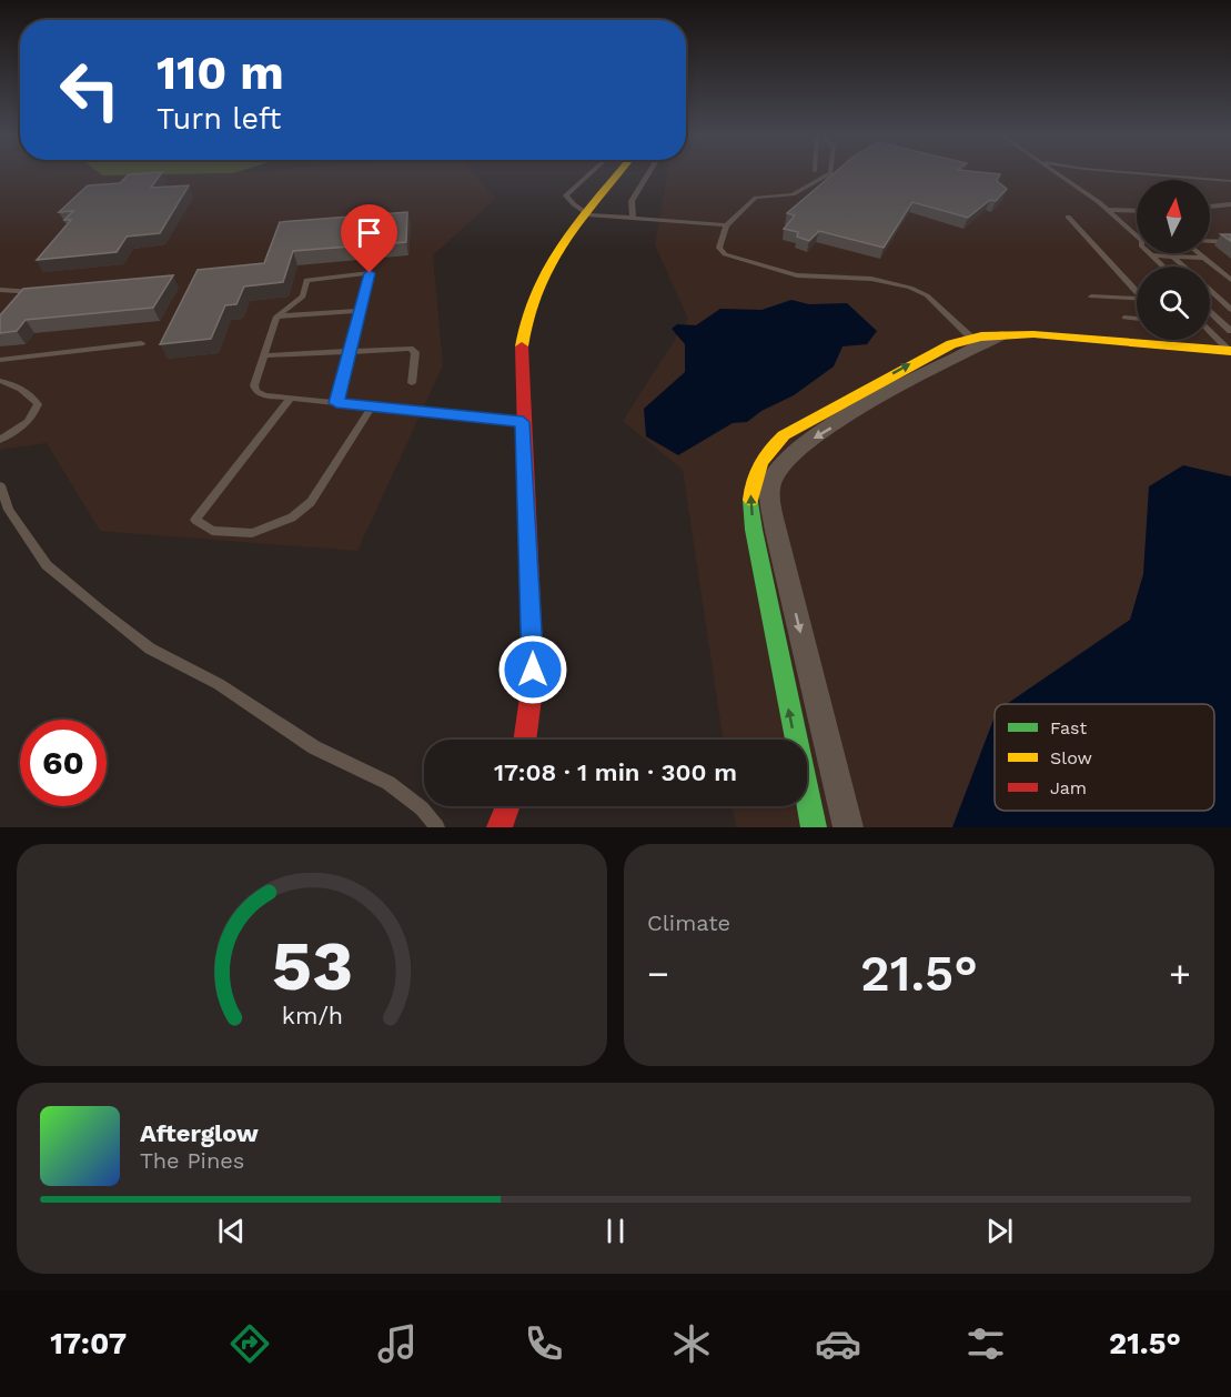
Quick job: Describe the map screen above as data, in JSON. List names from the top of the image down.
{
  "legend": ["Fast", "Slow", "Jam"],
  "north": "top",
  "page": {
    "turn": ["110 m", "Turn left"],
    "limit": "60",
    "trip": "17:08 · 1 min · 300 m",
    "tile": "Climate",
    "heat": ["−", "21.5°", "+"],
    "song": ["Afterglow", "The Pines"],
    "tabs": ["17:07", "21.5°"],
    "gauge": ["53", "km/h"]
  }
}
